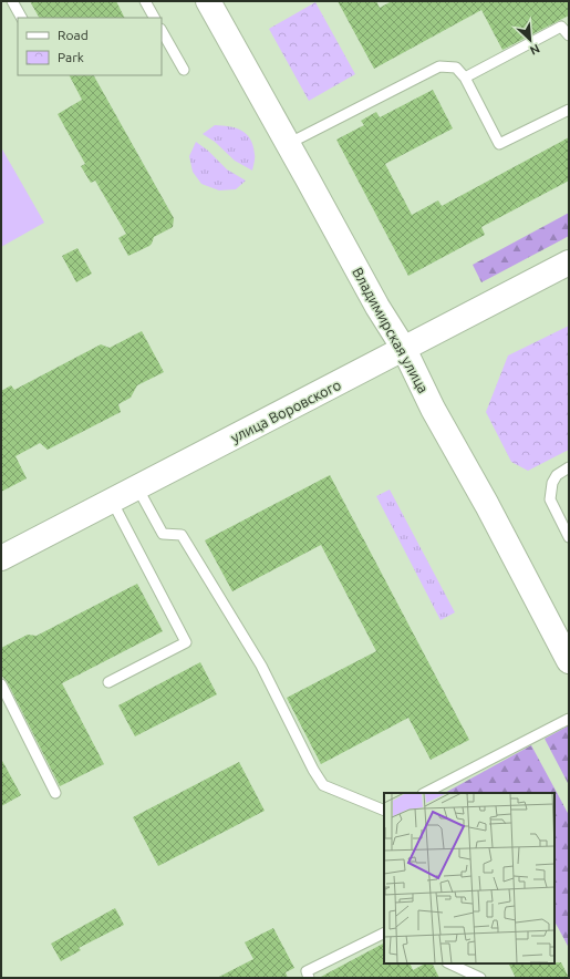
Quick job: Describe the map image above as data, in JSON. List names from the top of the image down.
{
  "streets": {
    "main road": ["Владимирская улица", "улица Воровского"]
  },
  "crossings": [
    ["Владимирская улица", "улица Воровского"]
  ],
  "legend": ["Road", "Park"],
  "north": "bottom right"
}
